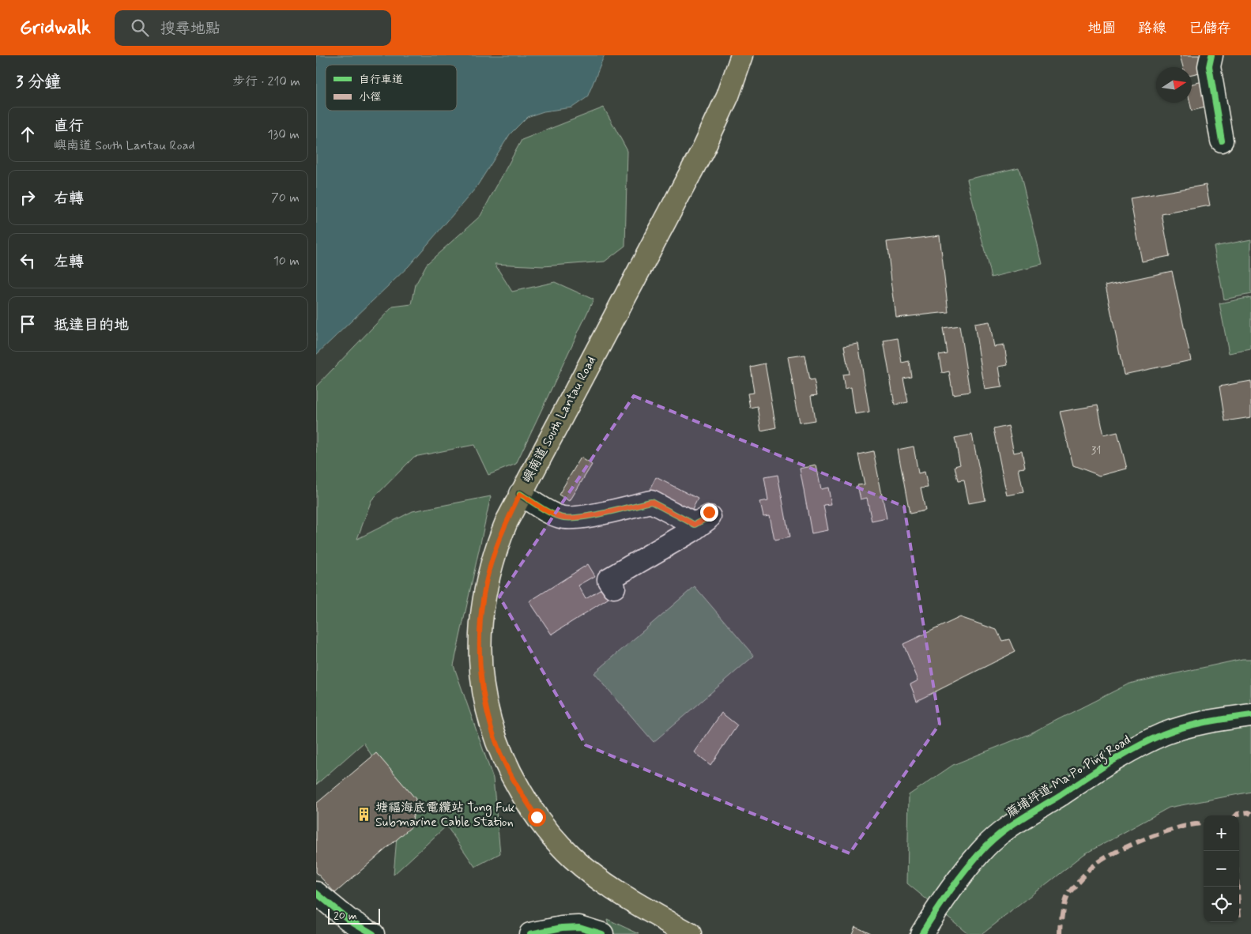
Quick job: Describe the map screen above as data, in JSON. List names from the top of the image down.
{
  "streets": {
    "main road": ["嶼南道 South Lantau Road"],
    "street": ["蔴埔坪道 Ma Po Ping Road"]
  },
  "places": {
    "building": ["塘福海底電纜站 Tong Fuk Submarine Cable Station"]
  },
  "house_numbers": ["31"],
  "legend": ["自行車道", "小徑"],
  "scale_bar": "20 m",
  "north": "right",
  "page": {
    "header": "Gridwalk",
    "search": "搜尋地點",
    "nav": ["地圖", "路線", "已儲存"],
    "heading": ["3 分鐘", "步行 · 210 m"],
    "list": [
      ["直行", "嶼南道 South Lantau Road", "130 m"],
      ["右轉", "70 m"],
      ["左轉", "10 m"],
      "抵達目的地"
    ],
    "map_buttons": ["+", "−"],
    "scale": "20 m"
  }
}
